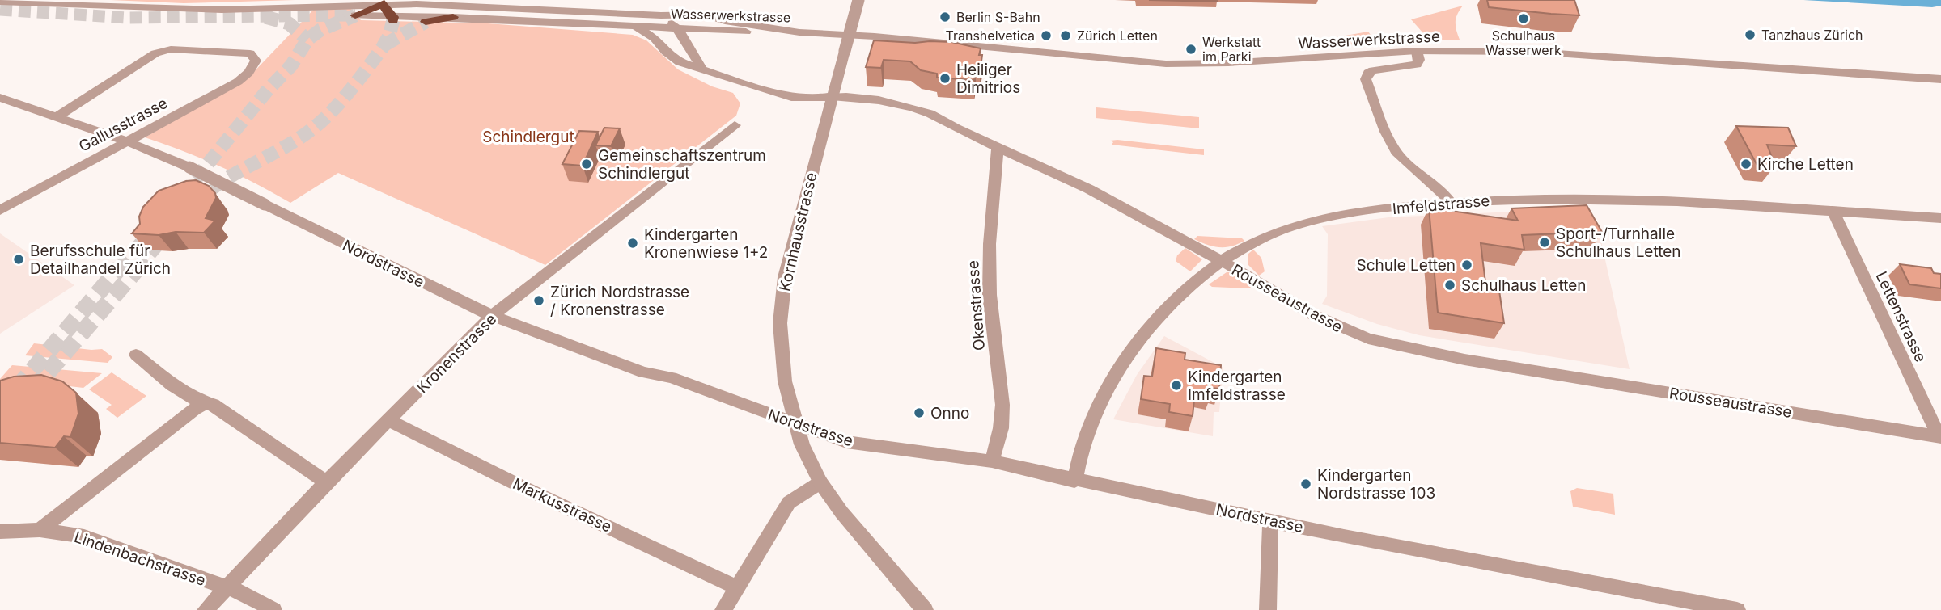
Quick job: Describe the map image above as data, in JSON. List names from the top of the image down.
{
  "streets": {
    "street": [
      "Wasserwerkstrasse",
      "Gallusstrasse",
      "Imfeldstrasse",
      "Kornhausstrasse",
      "Nordstrasse",
      "Rousseaustrasse",
      "Okenstrasse",
      "Lettenstrasse",
      "Kronenstrasse",
      "Markusstrasse",
      "Lindenbachstrasse"
    ]
  },
  "crossings": [
    ["Wasserwerkstrasse", "Rousseaustrasse"],
    ["Gallusstrasse", "Nordstrasse"],
    ["Imfeldstrasse", "Nordstrasse"],
    ["Imfeldstrasse", "Rousseaustrasse"],
    ["Imfeldstrasse", "Lettenstrasse"],
    ["Kornhausstrasse", "Nordstrasse"],
    ["Kornhausstrasse", "Rousseaustrasse"],
    ["Nordstrasse", "Okenstrasse"],
    ["Nordstrasse", "Kronenstrasse"],
    ["Rousseaustrasse", "Okenstrasse"],
    ["Rousseaustrasse", "Lettenstrasse"],
    ["Kronenstrasse", "Markusstrasse"],
    ["Kronenstrasse", "Lindenbachstrasse"]
  ],
  "parks": ["Schindlergut"],
  "places": [
    "Berlin S-Bahn",
    "Schulhaus Wasserwerk",
    "Tanzhaus Zürich",
    "Transhelvetica",
    "Zürich Letten",
    "Werkstatt im Parki",
    "Heiliger Dimitrios",
    "Gemeinschaftszentrum Schindlergut",
    "Kirche Letten",
    "Sport-/Turnhalle Schulhaus Letten",
    "Kindergarten Kronenwiese 1+2",
    "Berufsschule für Detailhandel Zürich",
    "Schule Letten",
    "Schulhaus Letten",
    "Zürich Nordstrasse / Kronenstrasse",
    "Kindergarten Imfeldstrasse",
    "Onno",
    "Kindergarten Nordstrasse 103"
  ]
}
